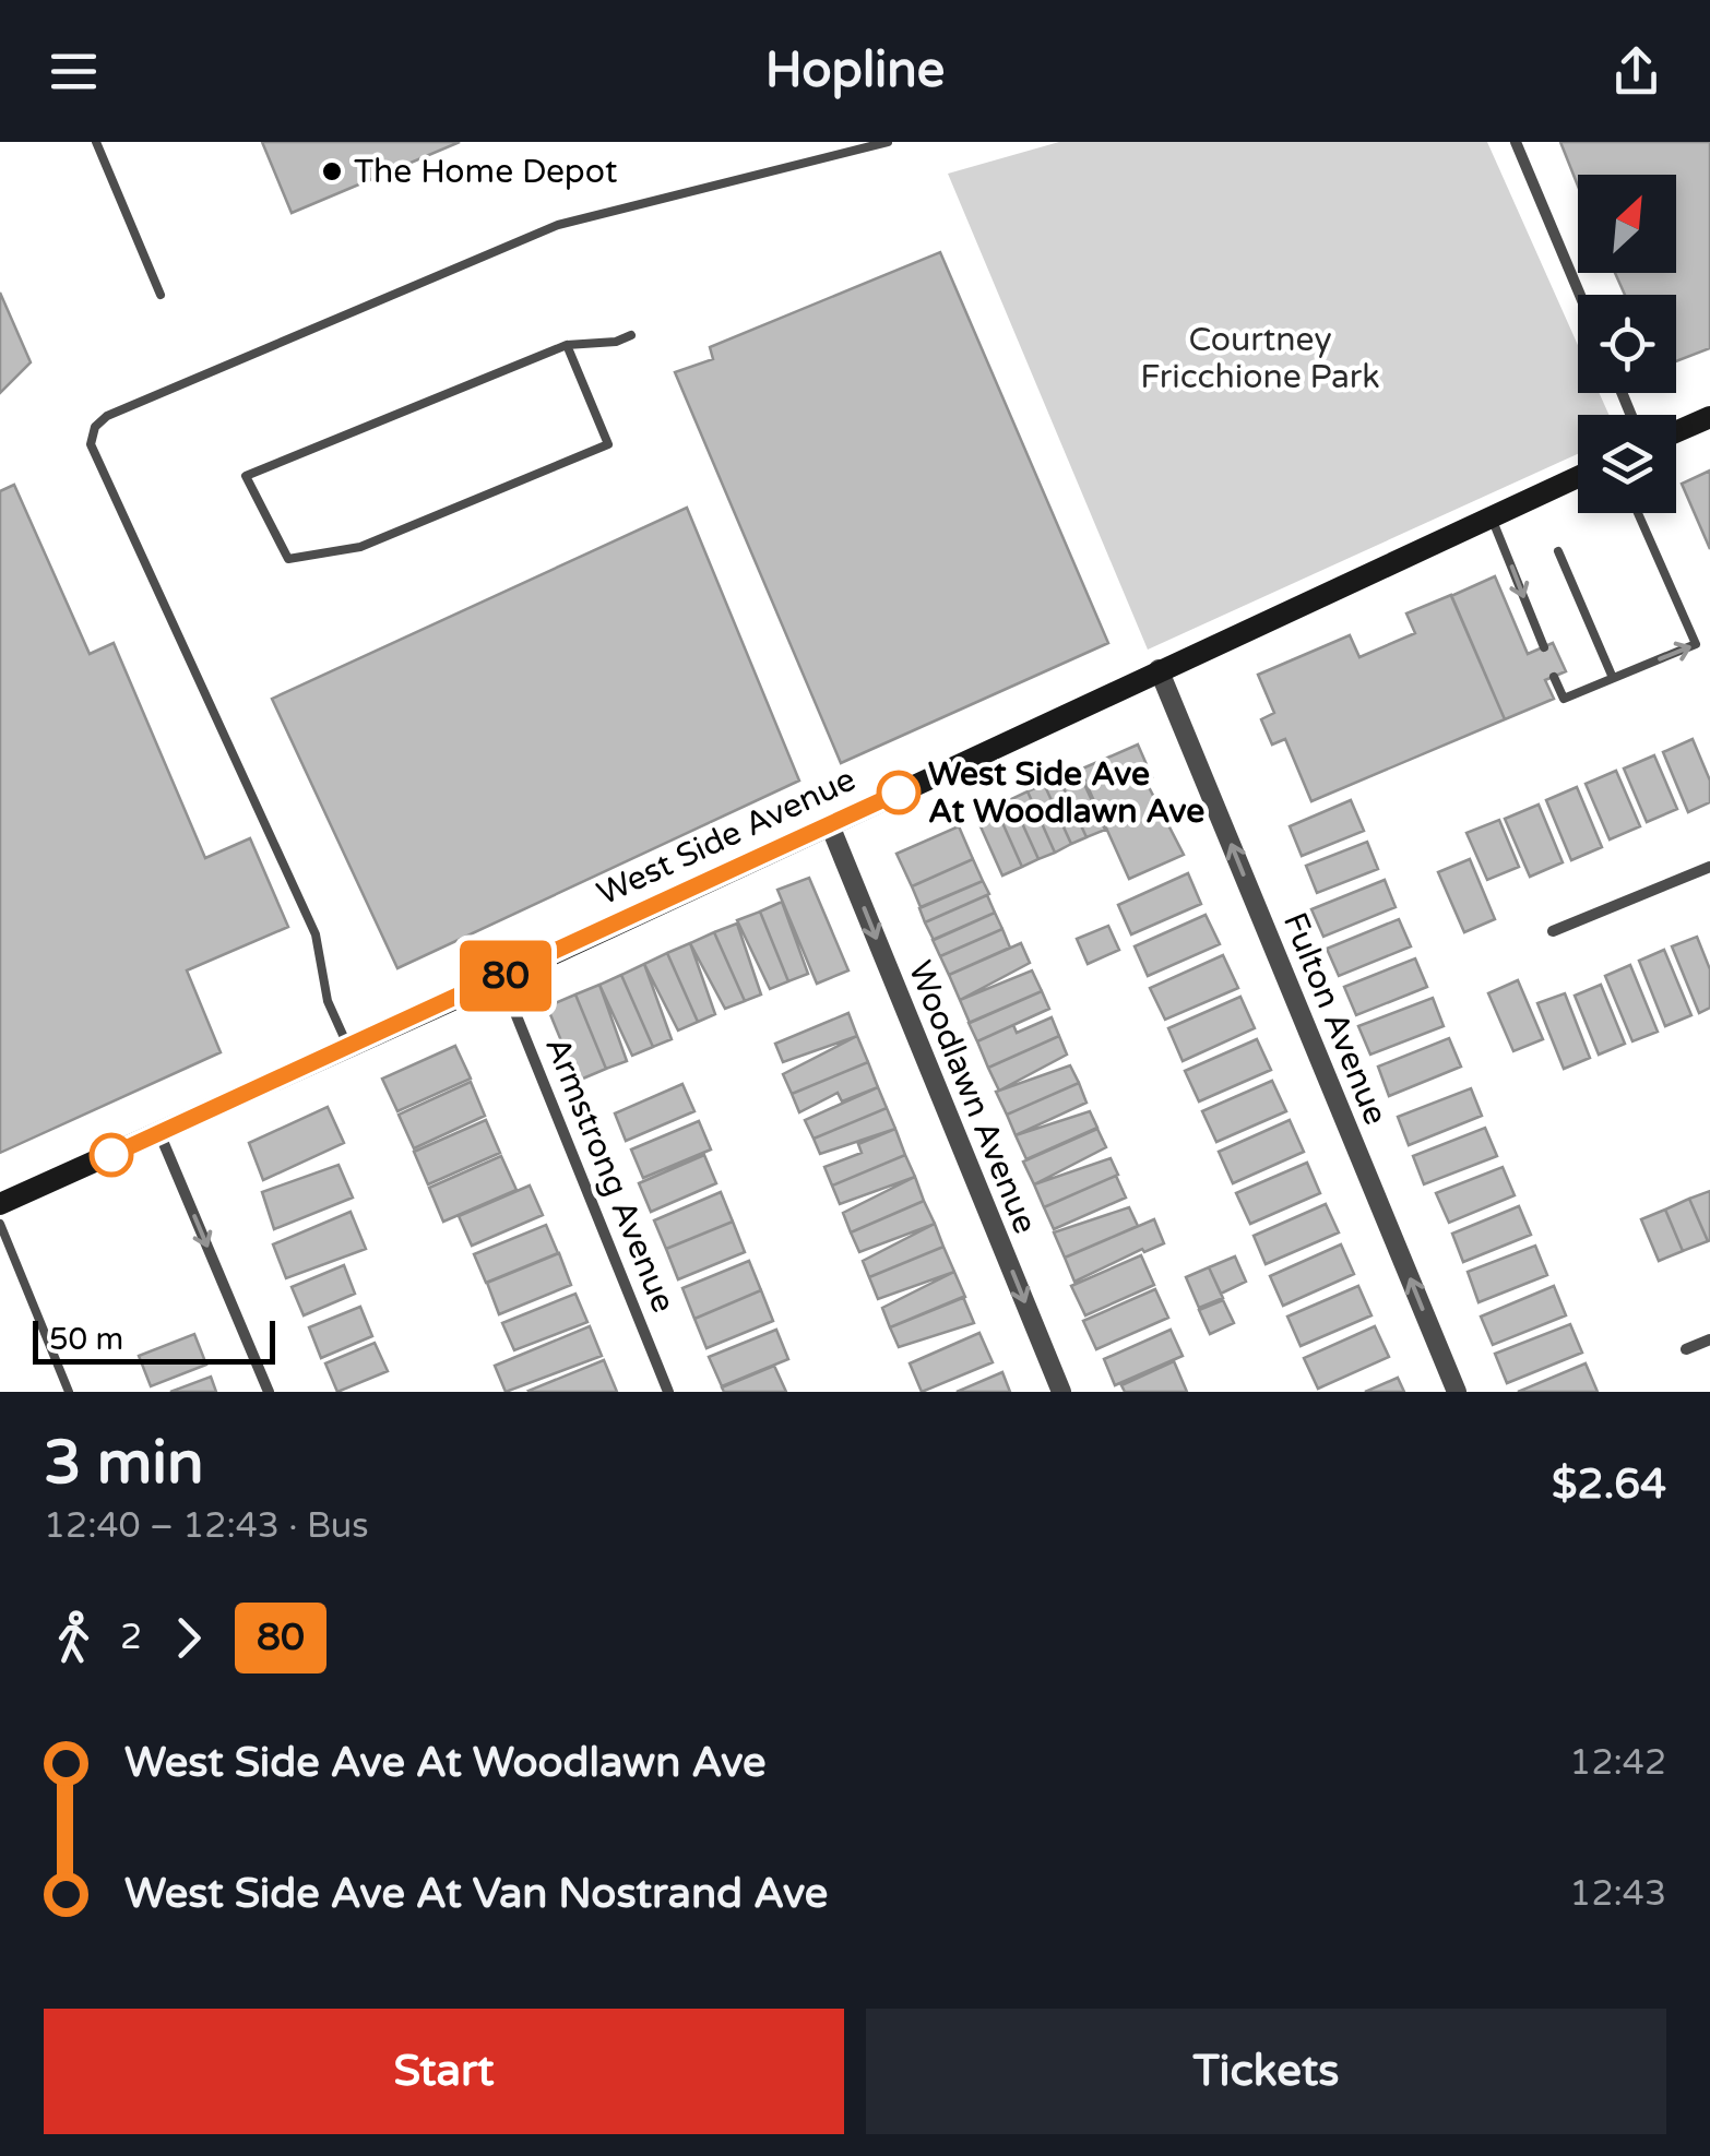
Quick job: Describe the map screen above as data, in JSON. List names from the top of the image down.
{
  "streets": {
    "main road": ["West Side Avenue"],
    "street": ["Fulton Avenue", "Woodlawn Avenue", "Armstrong Avenue"]
  },
  "crossings": [
    ["West Side Avenue", "Fulton Avenue"],
    ["West Side Avenue", "Woodlawn Avenue"],
    ["West Side Avenue", "Armstrong Avenue"]
  ],
  "one_way": ["Fulton Avenue", "Woodlawn Avenue"],
  "parks": ["Courtney Fricchione Park"],
  "places": ["The Home Depot", "West Side Ave At Woodlawn Ave"],
  "lines": ["bus line 80"],
  "scale_bar": "50 m",
  "north": "top right",
  "page": {
    "header": "Hopline",
    "on_map": "80",
    "scale": "50 m",
    "heading": ["3 min", "12:40 – 12:43 · Bus", "$2.64"],
    "legs": ["2", "80"],
    "list": [
      {
        "name": "West Side Ave At Woodlawn Ave",
        "value": "12:42"
      },
      {
        "name": "West Side Ave At Van Nostrand Ave",
        "value": "12:43"
      }
    ],
    "buttons": ["Start", "Tickets"]
  }
}
